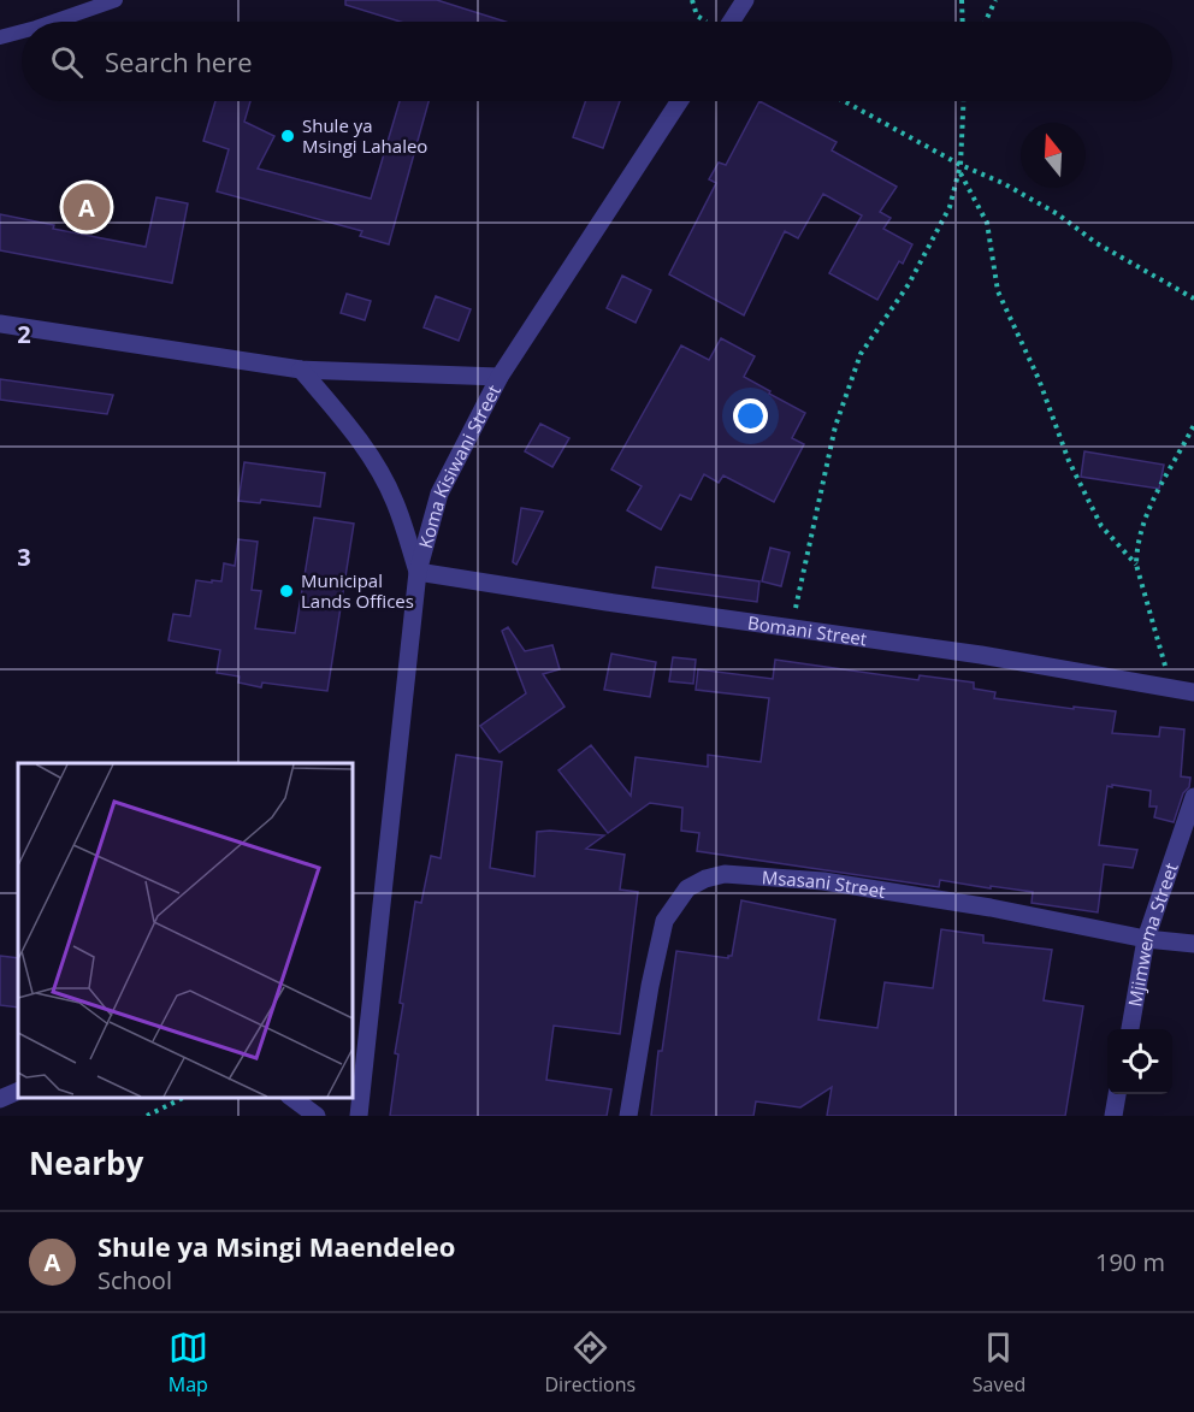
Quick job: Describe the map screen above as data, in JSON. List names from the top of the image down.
{
  "streets": {
    "street": [
      "Koma Kisiwani Street",
      "Bomani Street",
      "Msasani Street",
      "Mjimwema Street"
    ]
  },
  "crossings": [
    ["Koma Kisiwani Street", "Bomani Street"],
    ["Msasani Street", "Mjimwema Street"]
  ],
  "places": ["Shule ya Msingi Lahaleo", "Municipal Lands Offices"],
  "north": "top",
  "page": {
    "search": "Search here",
    "pins": "A",
    "heading": "Nearby",
    "list": [
      {
        "mark": "A",
        "name": "Shule ya Msingi Maendeleo",
        "note": "School",
        "value": "190 m"
      }
    ],
    "nav": ["Map", "Directions", "Saved"]
  },
  "grid": {
    "rows": ["2", "3"]
  }
}
